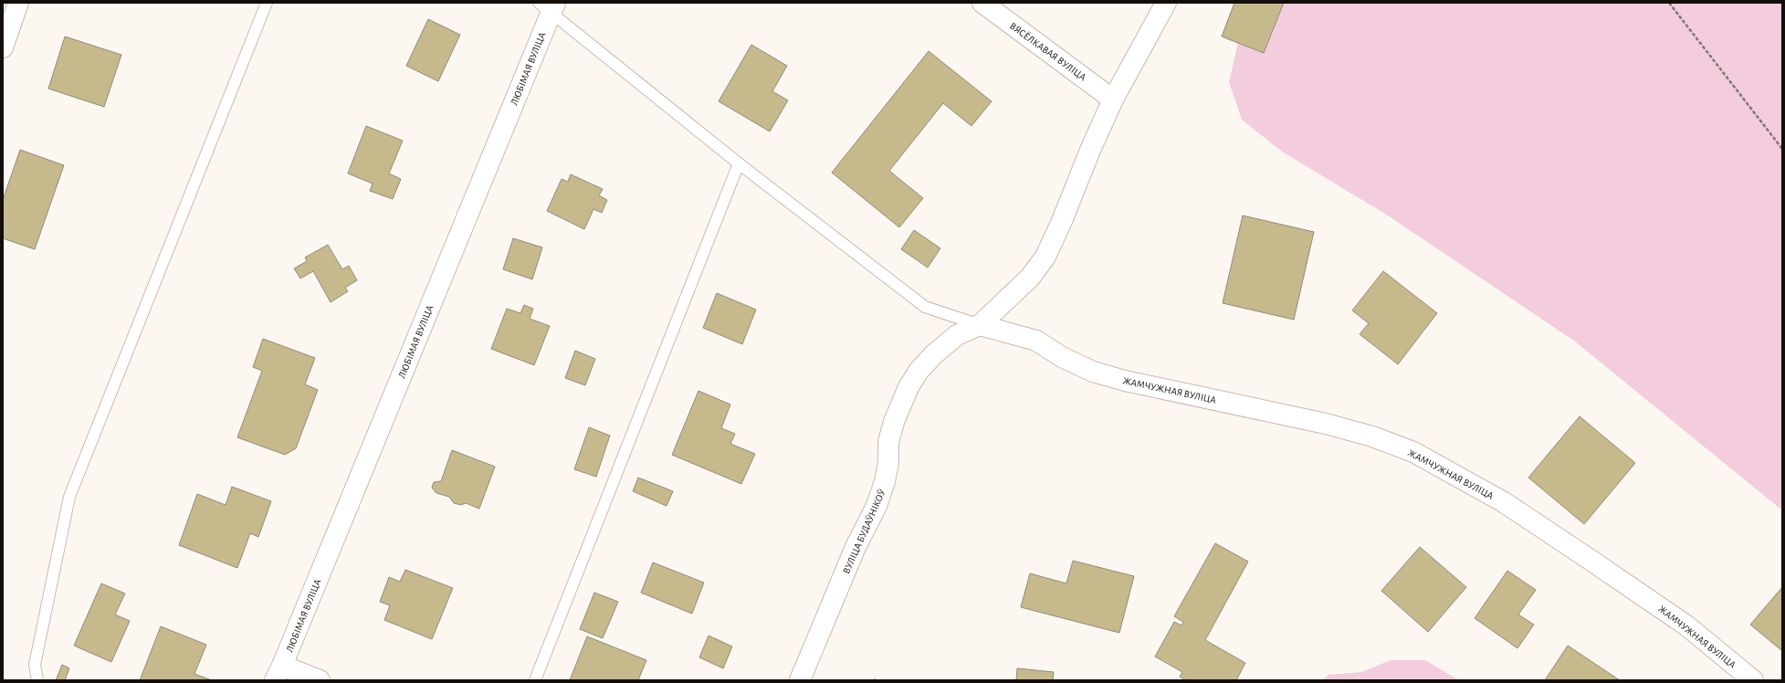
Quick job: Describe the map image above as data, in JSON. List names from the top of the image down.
{
  "streets": {
    "street": [
      "ВЯСЁЛКАВАЯ ВУЛІЦА",
      "ЛЮБІМАЯ ВУЛІЦА",
      "ЖАМЧУЖНАЯ ВУЛІЦА",
      "ВУЛІЦА БУДАЎНІКОЎ"
    ]
  },
  "crossings": [
    ["ВЯСЁЛКАВАЯ ВУЛІЦА", "ВУЛІЦА БУДАЎНІКОЎ"],
    ["ЖАМЧУЖНАЯ ВУЛІЦА", "ВУЛІЦА БУДАЎНІКОЎ"]
  ]
}
